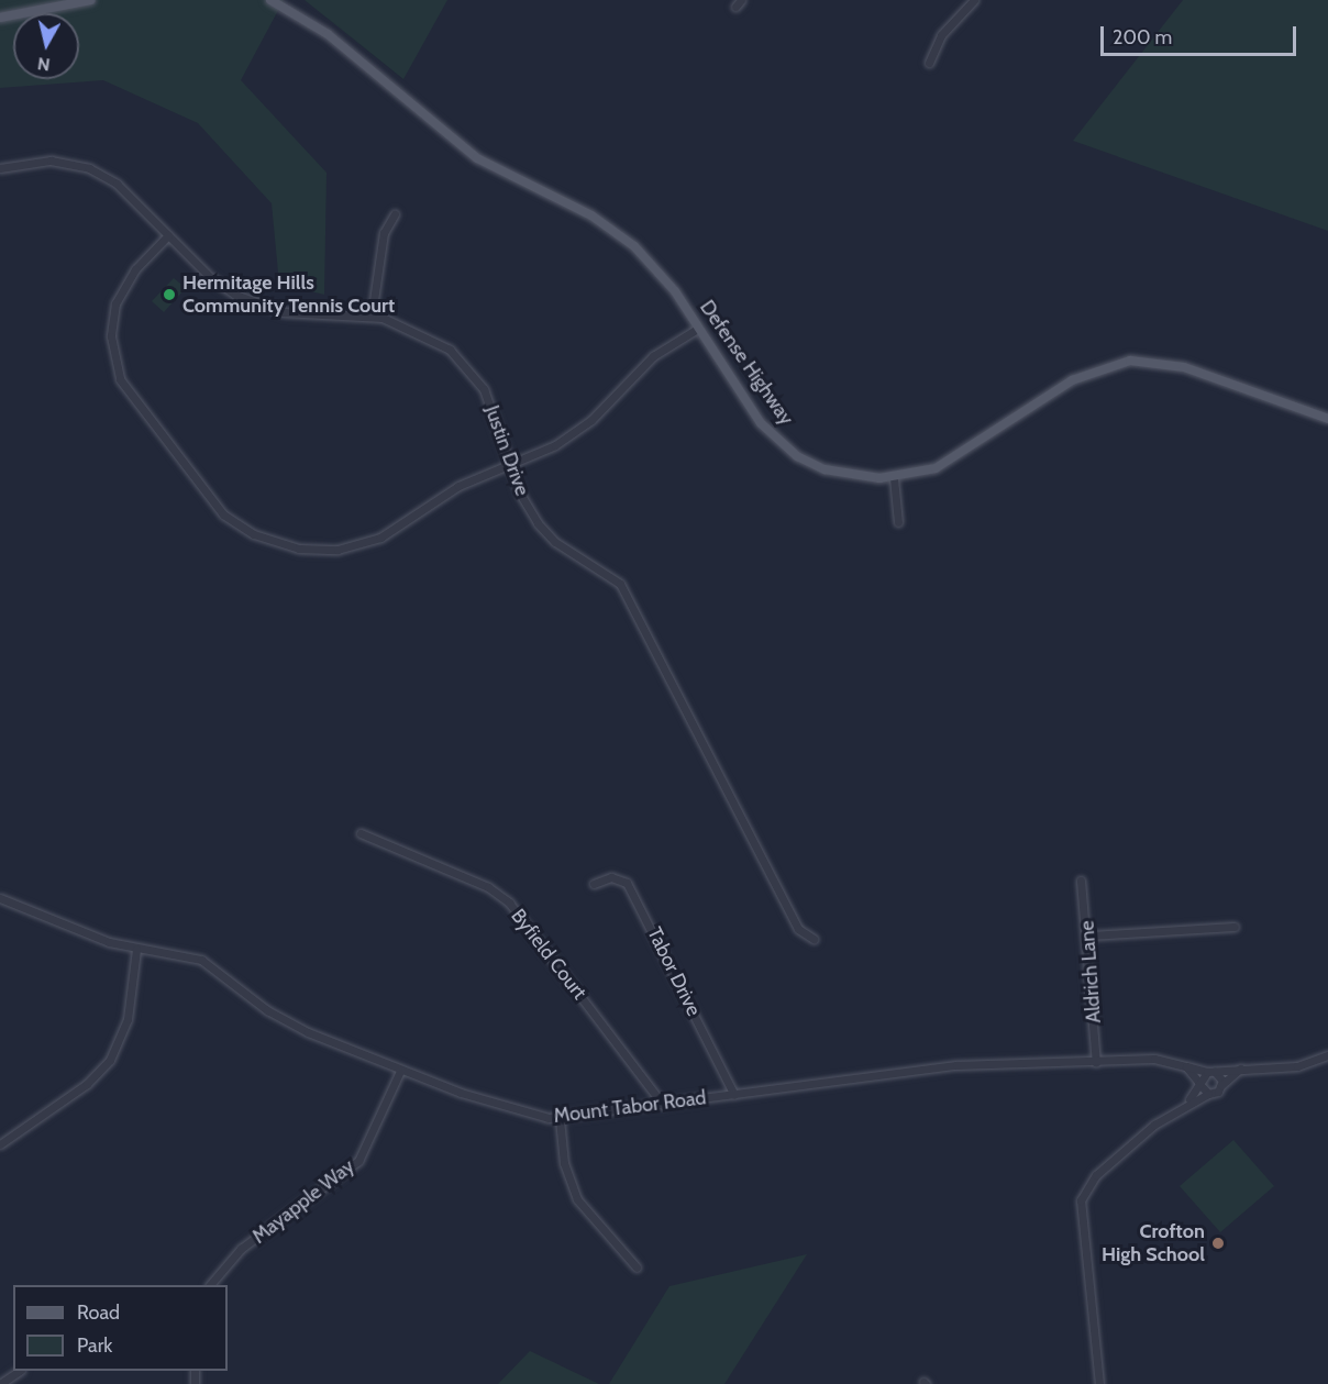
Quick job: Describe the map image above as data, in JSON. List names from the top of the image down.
{
  "streets": {
    "main road": ["Defense Highway"],
    "street": [
      "Justin Drive",
      "Byfield Court",
      "Tabor Drive",
      "Aldrich Lane",
      "Mount Tabor Road",
      "Mayapple Way"
    ]
  },
  "crossings": [
    ["Byfield Court", "Mount Tabor Road"],
    ["Tabor Drive", "Mount Tabor Road"],
    ["Aldrich Lane", "Mount Tabor Road"],
    ["Mount Tabor Road", "Mayapple Way"]
  ],
  "places": ["Hermitage Hills Community Tennis Court", "Crofton High School"],
  "legend": ["Road", "Park"],
  "scale_bar": "200 m",
  "north": "bottom"
}
